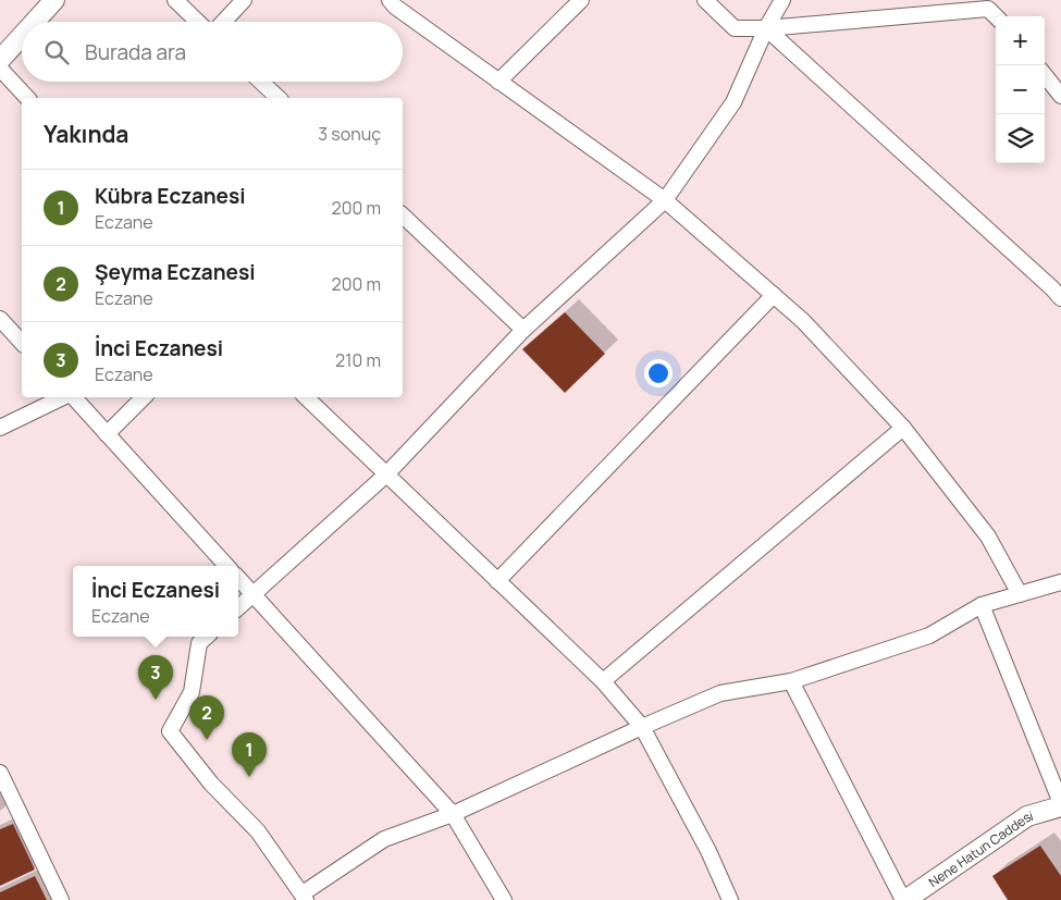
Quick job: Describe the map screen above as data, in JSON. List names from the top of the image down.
{
  "streets": {
    "street": ["Nene Hatun Caddesi"]
  },
  "page": {
    "map_buttons": ["+", "−"],
    "search": "Burada ara",
    "heading": ["Yakında", "3 sonuç"],
    "list": [
      {
        "mark": "1",
        "name": "Kübra Eczanesi",
        "note": "Eczane",
        "value": "200 m"
      },
      {
        "mark": "2",
        "name": "Şeyma Eczanesi",
        "note": "Eczane",
        "value": "200 m"
      },
      {
        "mark": "3",
        "name": "İnci Eczanesi",
        "note": "Eczane",
        "value": "210 m"
      }
    ],
    "popup": ["İnci Eczanesi", "Eczane"],
    "pins": ["3", "2", "1"]
  }
}
